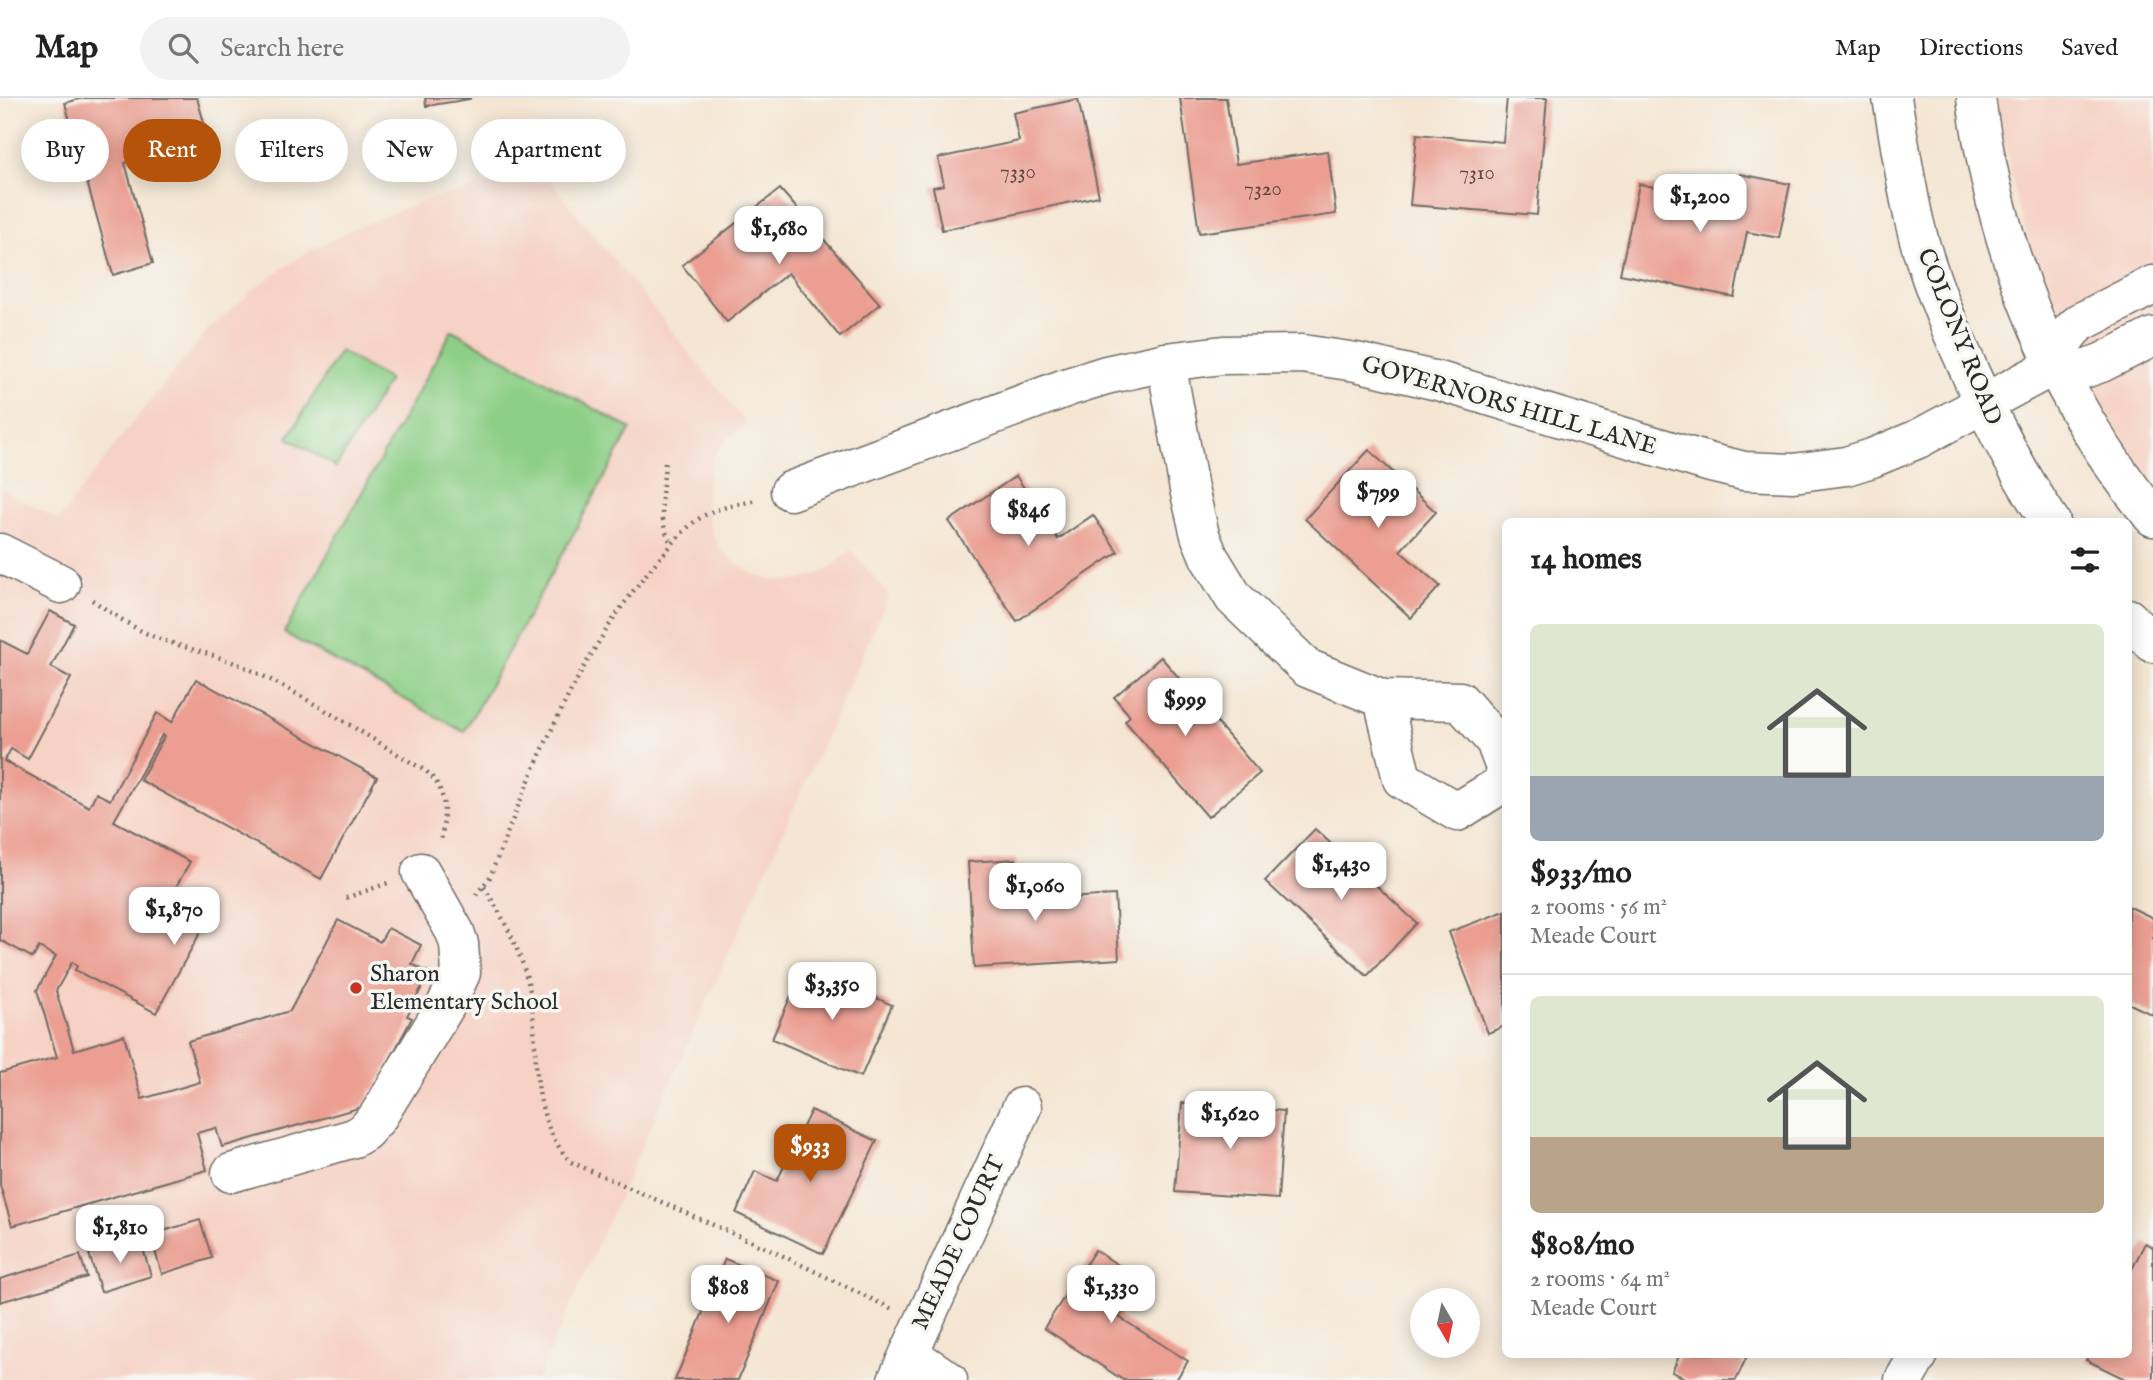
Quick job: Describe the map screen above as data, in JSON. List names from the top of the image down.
{
  "streets": {
    "street": ["COLONY ROAD", "GOVERNORS HILL LANE", "MEADE COURT"]
  },
  "crossings": [
    ["COLONY ROAD", "GOVERNORS HILL LANE"]
  ],
  "places": ["Sharon Elementary School"],
  "house_numbers": ["7330", "7310", "7320"],
  "north": "bottom",
  "page": {
    "header": "Map",
    "search": "Search here",
    "nav": ["Map", "Directions", "Saved"],
    "chip": [
      "Buy",
      "Rent",
      "Filters",
      "New",
      "Apartment"
    ],
    "price": [
      "$1,200",
      "$1,680",
      "$799",
      "$846",
      "$999",
      "$1,430",
      "$1,060",
      "$1,870",
      "$3,350",
      "$1,620",
      "$933",
      "$1,810",
      "$808",
      "$1,330"
    ],
    "heading": "14 homes",
    "list": [
      {
        "name": "$933/mo",
        "note": "2 rooms · 56 m² · Meade Court"
      },
      {
        "name": "$808/mo",
        "note": "2 rooms · 64 m² · Meade Court"
      }
    ]
  }
}
